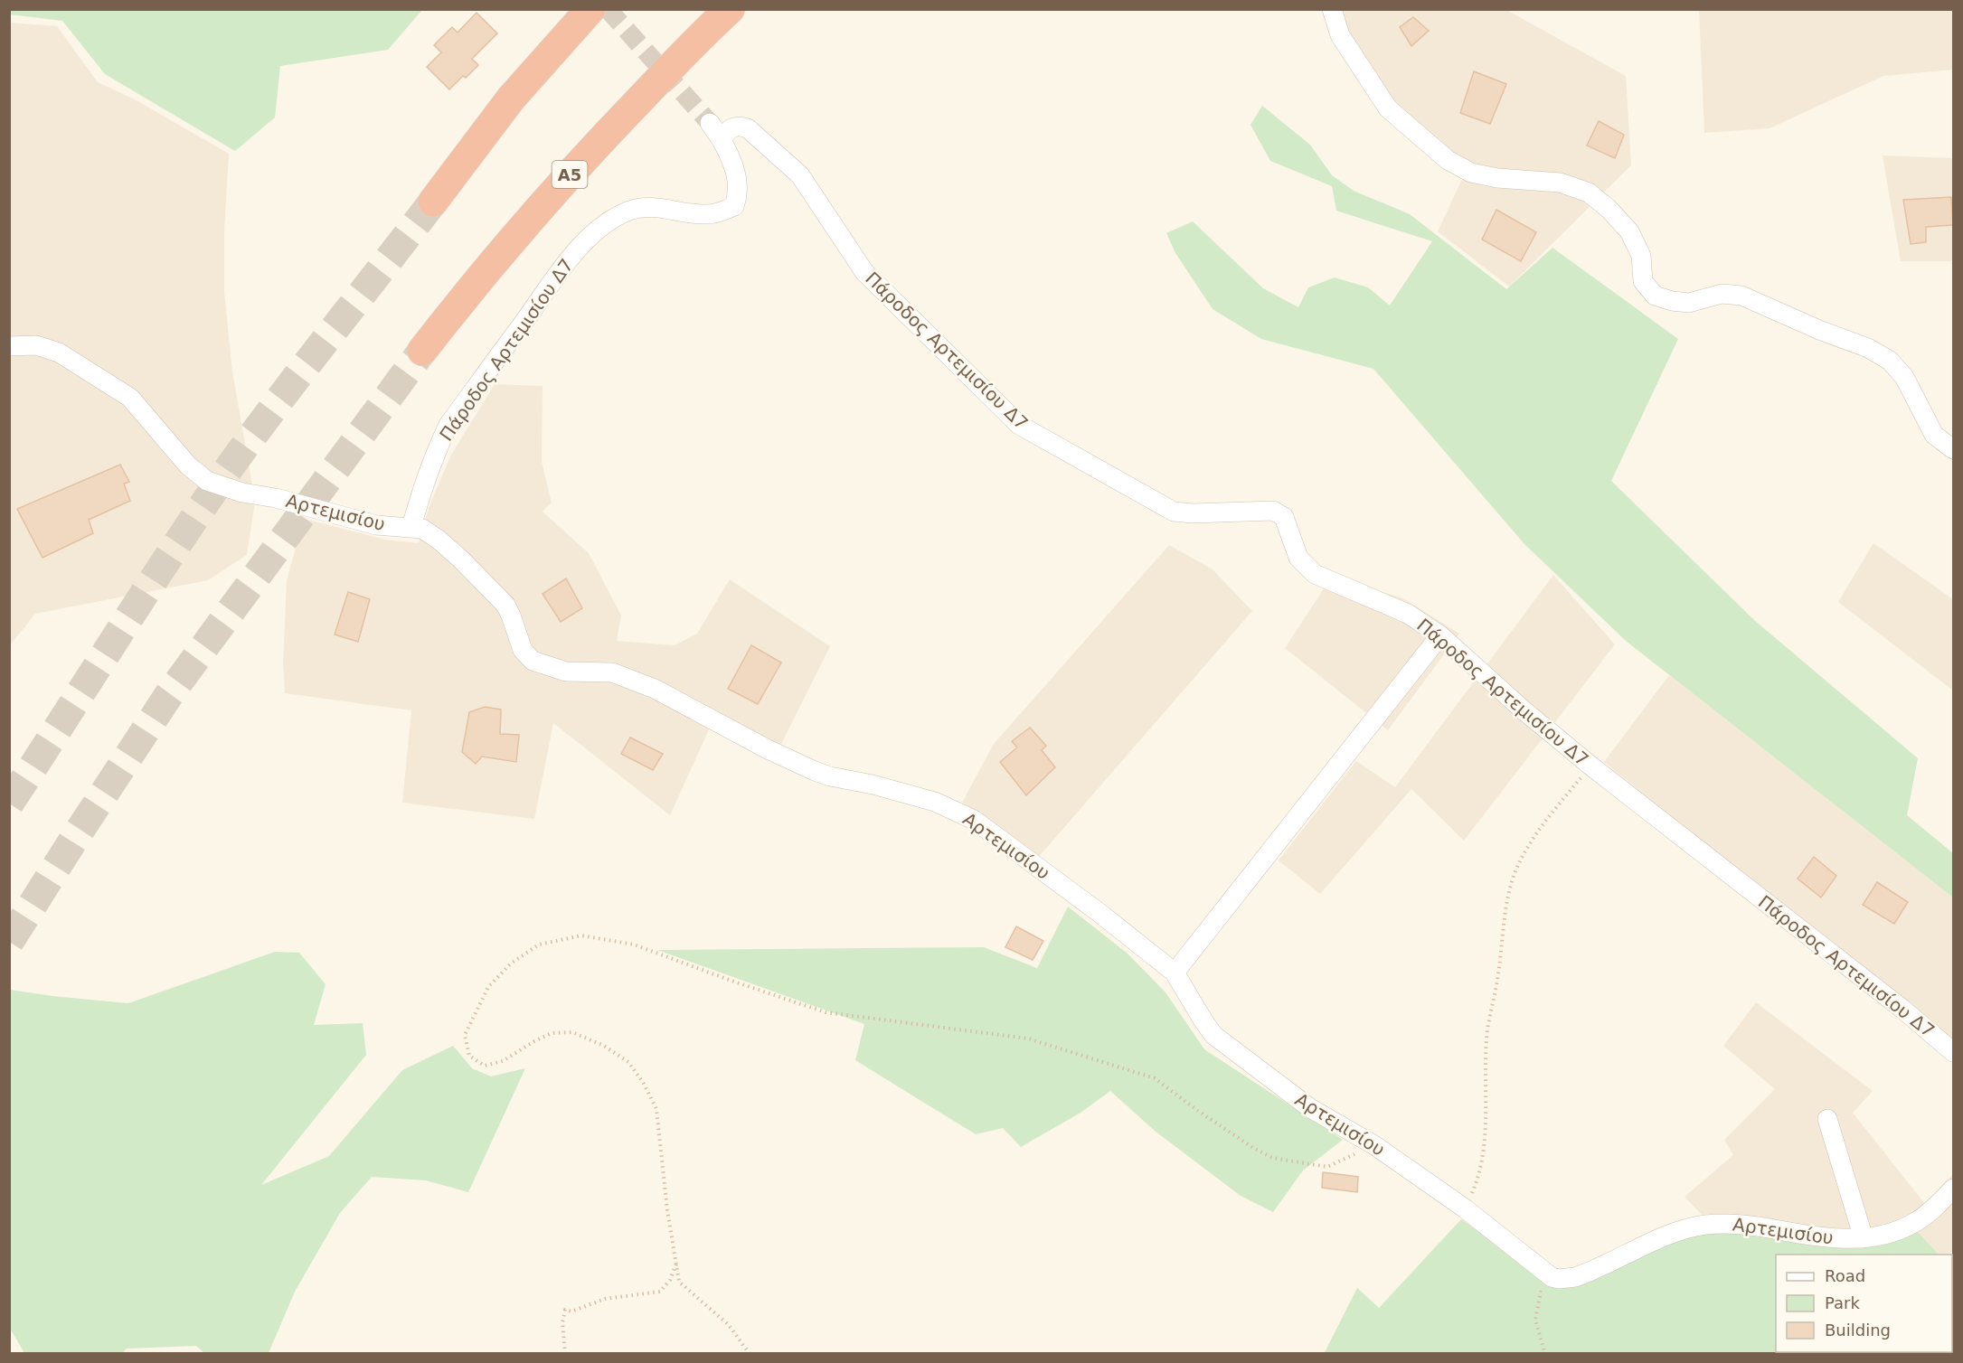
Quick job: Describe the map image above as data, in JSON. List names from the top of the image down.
{
  "streets": {
    "highway": ["Α5"],
    "street": ["Πάροδος Αρτεμισίου Δ7", "Αρτεμισίου"]
  },
  "crossings": [
    ["Πάροδος Αρτεμισίου Δ7", "Αρτεμισίου"]
  ],
  "legend": ["Road", "Park", "Building"]
}
